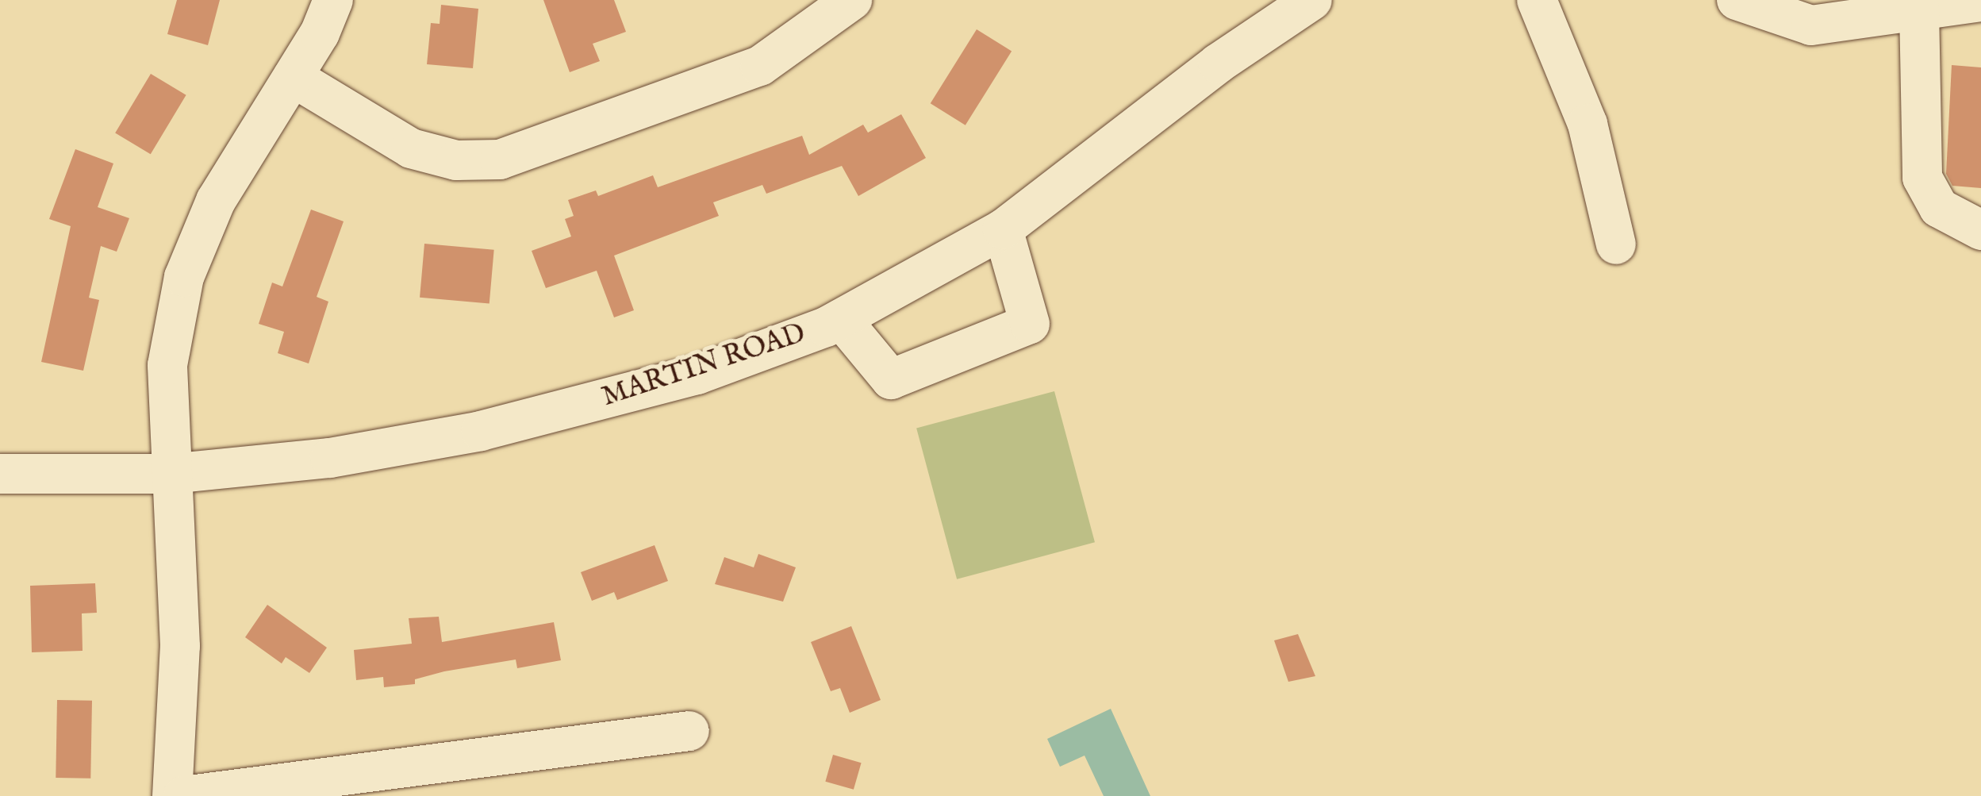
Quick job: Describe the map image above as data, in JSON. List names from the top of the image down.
{
  "streets": {
    "street": ["MARTIN ROAD"]
  }
}
